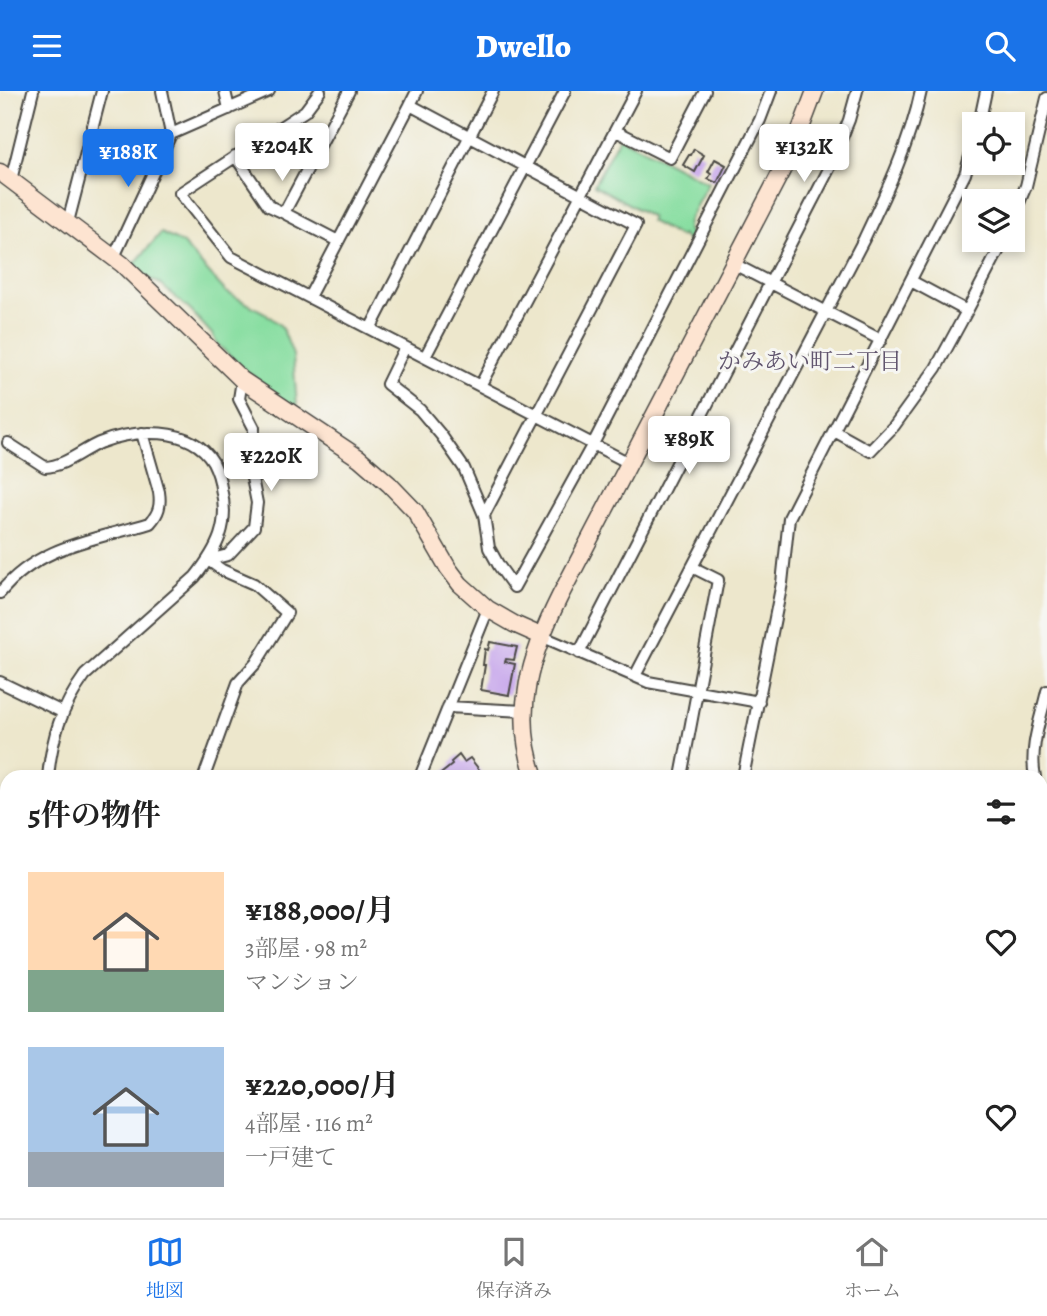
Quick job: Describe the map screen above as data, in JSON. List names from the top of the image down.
{
  "districts": ["かみあい町二丁目"],
  "page": {
    "header": "Dwello",
    "price": [
      "¥204K",
      "¥132K",
      "¥188K",
      "¥89K",
      "¥220K"
    ],
    "heading": "5件の物件",
    "list": [
      {
        "name": "¥188,000/月",
        "note": "3部屋 · 98 m² · マンション"
      },
      {
        "name": "¥220,000/月",
        "note": "4部屋 · 116 m² · 一戸建て"
      }
    ],
    "tabs": ["地図", "保存済み", "ホーム"]
  }
}
